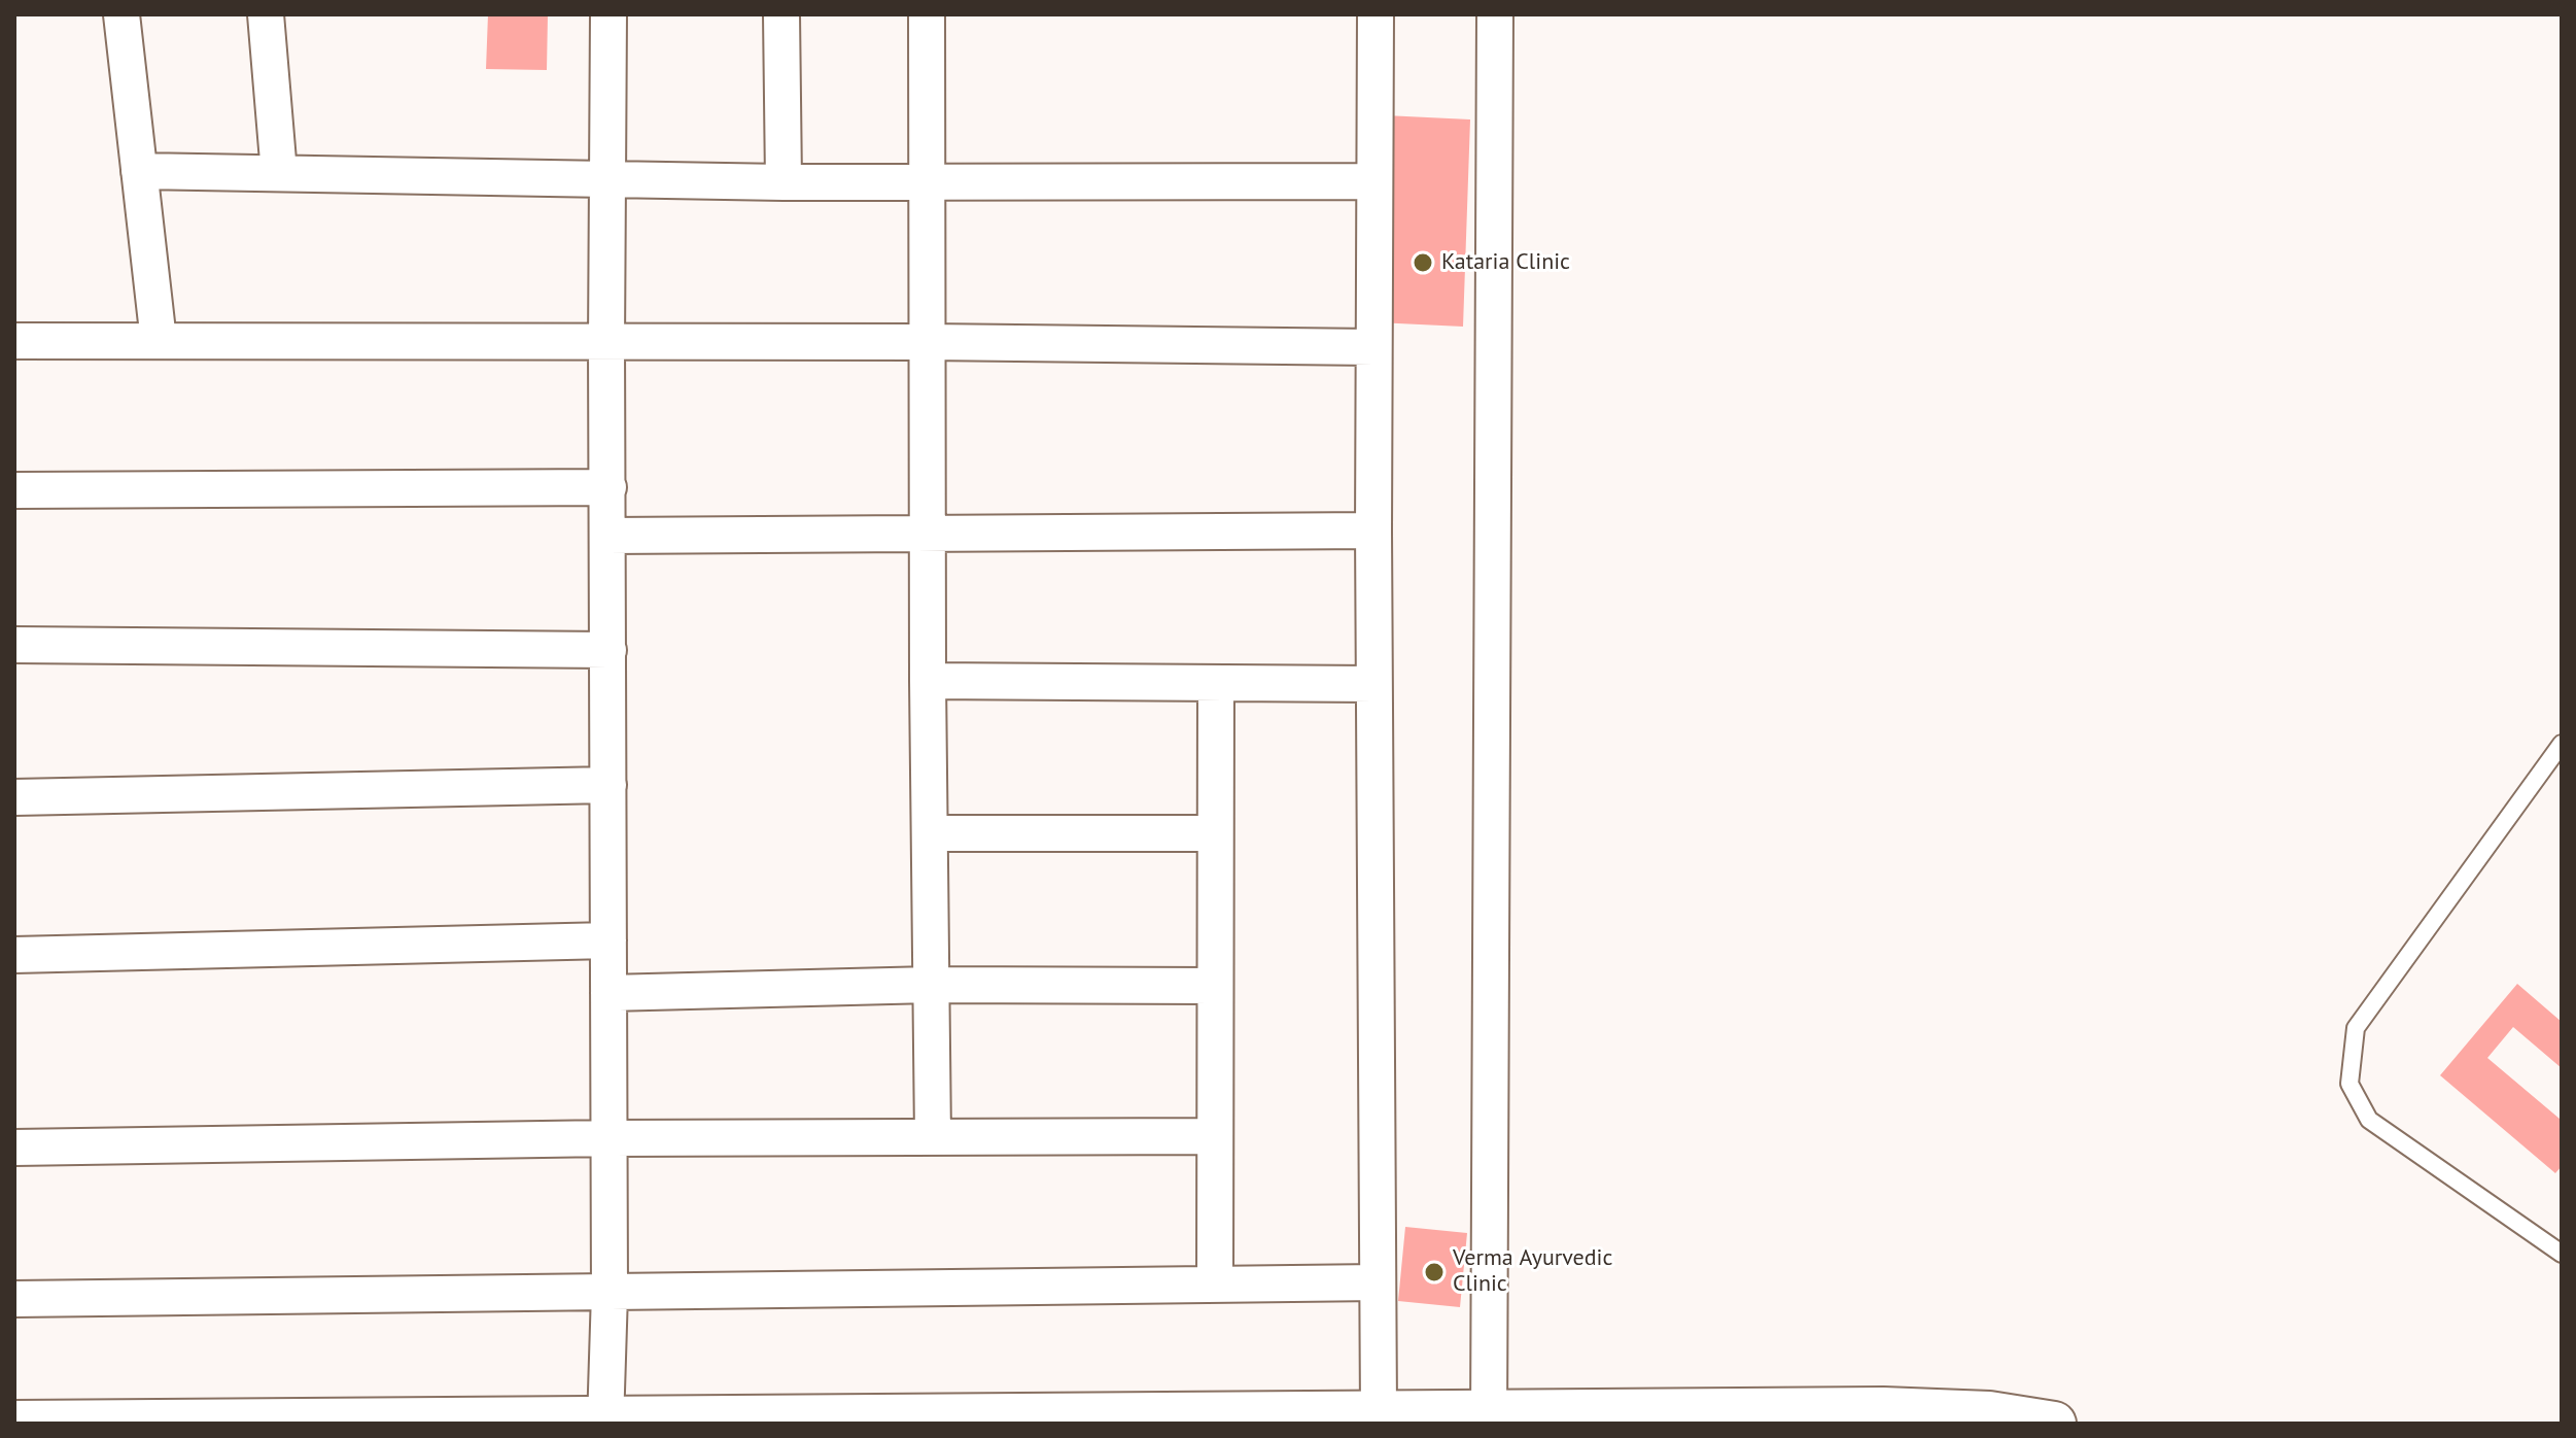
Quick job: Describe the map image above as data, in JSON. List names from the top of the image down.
{
  "places": ["Kataria Clinic", "Verma Ayurvedic Clinic"]
}
